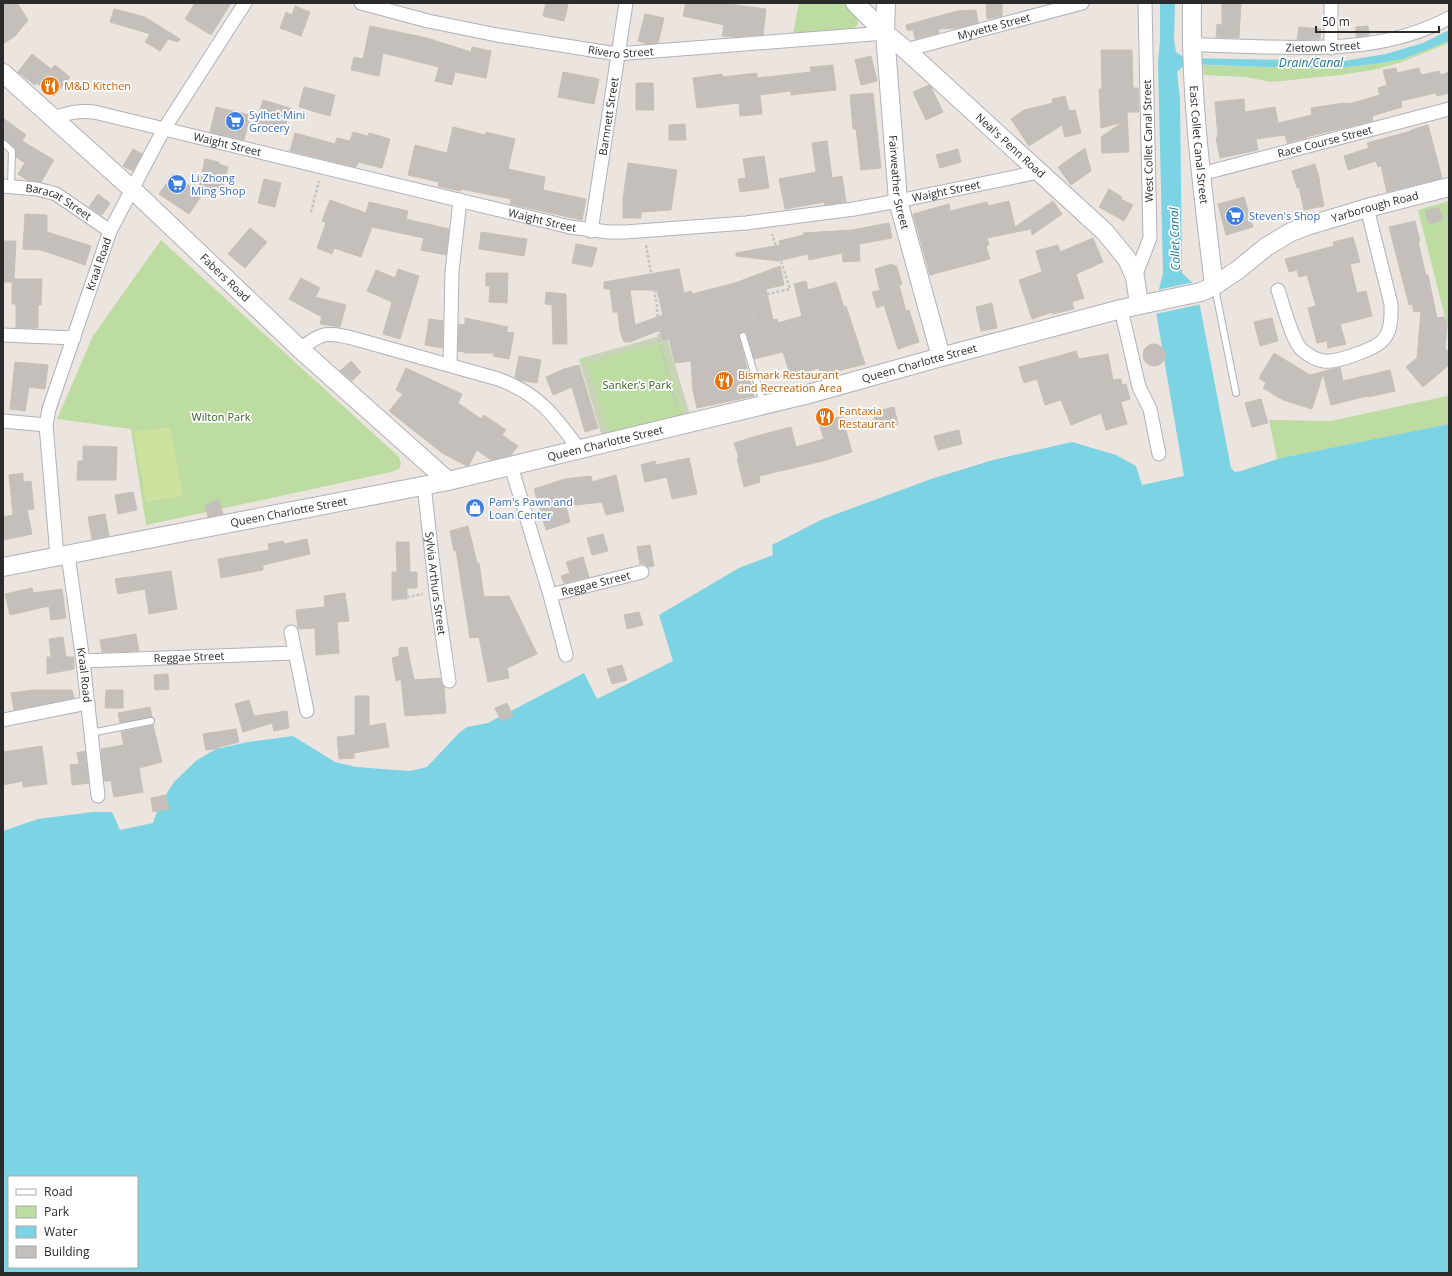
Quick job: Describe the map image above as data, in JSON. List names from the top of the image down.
{
  "streets": {
    "main road": [
      "Neal's Penn Road",
      "East Collet Canal Street",
      "Fairweather Street",
      "Yarborough Road",
      "Fabers Road",
      "Queen Charlotte Street"
    ],
    "street": [
      "Myvette Street",
      "Zietown Street",
      "Rivero Street",
      "Barnnett Street",
      "West Collet Canal Street",
      "Race Course Street",
      "Waight Street",
      "Baracat Street",
      "Kraal Road",
      "Sylvia Arthurs Street",
      "Reggae Street"
    ]
  },
  "crossings": [
    ["Myvette Street", "Neal's Penn Road"],
    ["Zietown Street", "East Collet Canal Street"],
    ["Rivero Street", "Barnnett Street"],
    ["Rivero Street", "Neal's Penn Road"],
    ["Rivero Street", "Fairweather Street"],
    ["Barnnett Street", "Waight Street"],
    ["West Collet Canal Street", "Neal's Penn Road"],
    ["Race Course Street", "East Collet Canal Street"],
    ["Waight Street", "Neal's Penn Road"],
    ["Waight Street", "Fairweather Street"],
    ["Waight Street", "Kraal Road"],
    ["Waight Street", "Fabers Road"],
    ["Neal's Penn Road", "Fairweather Street"],
    ["Neal's Penn Road", "Queen Charlotte Street"],
    ["East Collet Canal Street", "Yarborough Road"],
    ["East Collet Canal Street", "Queen Charlotte Street"],
    ["Fairweather Street", "Queen Charlotte Street"],
    ["Baracat Street", "Kraal Road"],
    ["Yarborough Road", "Queen Charlotte Street"],
    ["Kraal Road", "Fabers Road"],
    ["Kraal Road", "Queen Charlotte Street"],
    ["Kraal Road", "Reggae Street"],
    ["Fabers Road", "Queen Charlotte Street"],
    ["Queen Charlotte Street", "Sylvia Arthurs Street"]
  ],
  "water": ["Drain/Canal", "Collet Canal"],
  "parks": ["Sanker's Park", "Wilton Park"],
  "places": {
    "restaurant": ["M&D Kitchen", "Bismark Restaurant and Recreation Area", "Fantaxia Restaurant"],
    "supermarket": ["Sylhet Mini Grocery", "Li Zhong Ming Shop", "Steven's Shop"],
    "shop": ["Pam's Pawn and Loan Center"]
  },
  "legend": [
    "Road",
    "Park",
    "Water",
    "Building"
  ],
  "scale_bar": "50 m"
}
